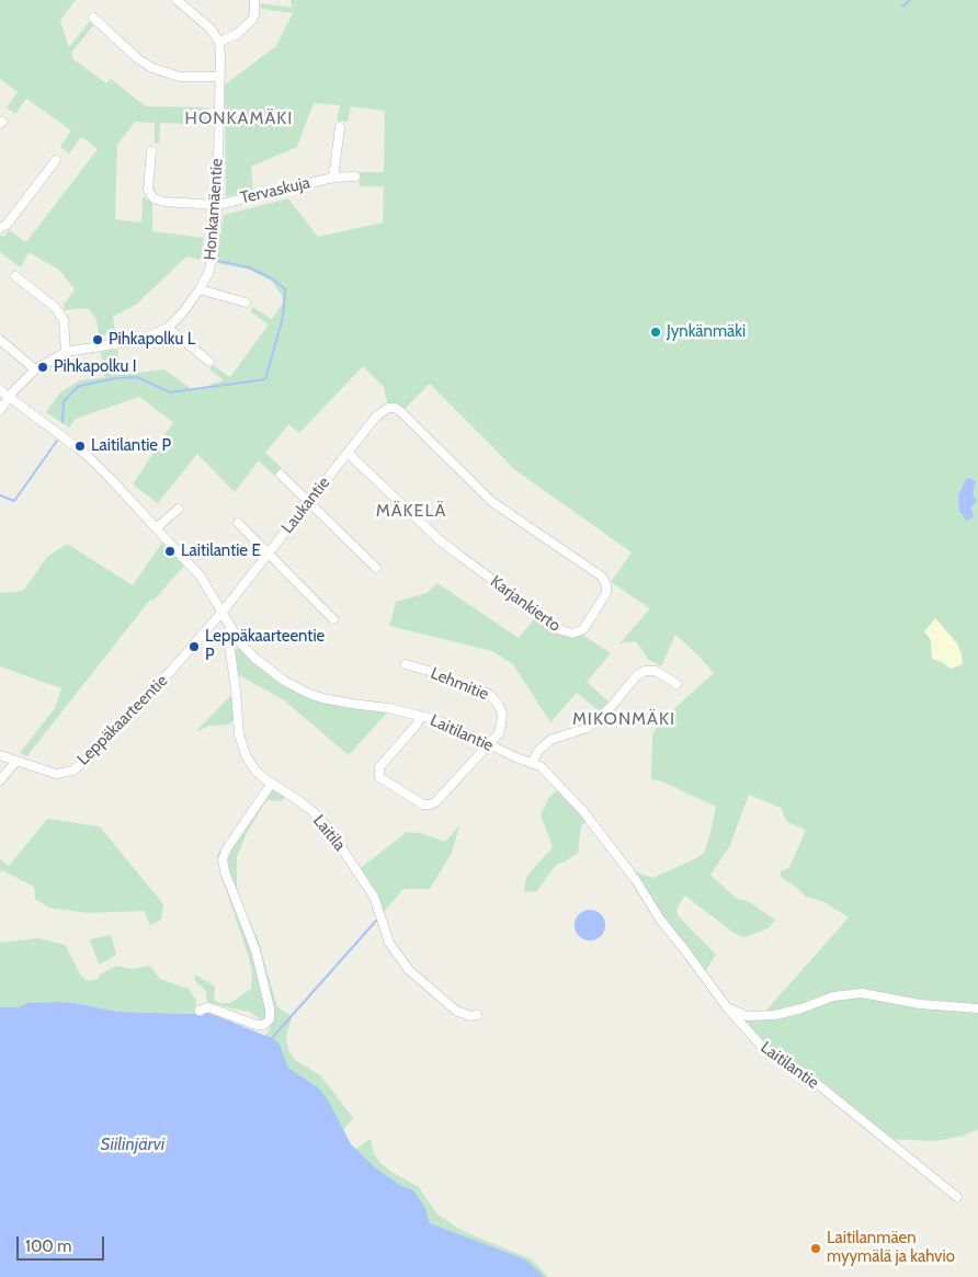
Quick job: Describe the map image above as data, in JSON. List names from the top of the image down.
{
  "streets": {
    "street": [
      "Tervaskuja",
      "Honkamäentie",
      "Laukantie",
      "Karjankierto",
      "Lehmitie",
      "Leppäkaarteentie",
      "Laitilantie",
      "Laitila"
    ]
  },
  "crossings": [
    ["Tervaskuja", "Honkamäentie"],
    ["Honkamäentie", "Laitilantie"],
    ["Laukantie", "Karjankierto"],
    ["Laukantie", "Leppäkaarteentie"],
    ["Laukantie", "Laitilantie"],
    ["Lehmitie", "Laitilantie"],
    ["Leppäkaarteentie", "Laitilantie"],
    ["Laitilantie", "Laitila"]
  ],
  "districts": ["HONKAMÄKI", "MÄKELÄ", "MIKONMÄKI"],
  "water": ["Siilinjärvi"],
  "places": [
    "Jynkänmäki",
    "Pihkapolku L",
    "Pihkapolku I",
    "Laitilantie P",
    "Laitilantie E",
    "Leppäkaarteentie P",
    "Laitilanmäen myymälä ja kahvio"
  ],
  "scale_bar": "100 m"
}
